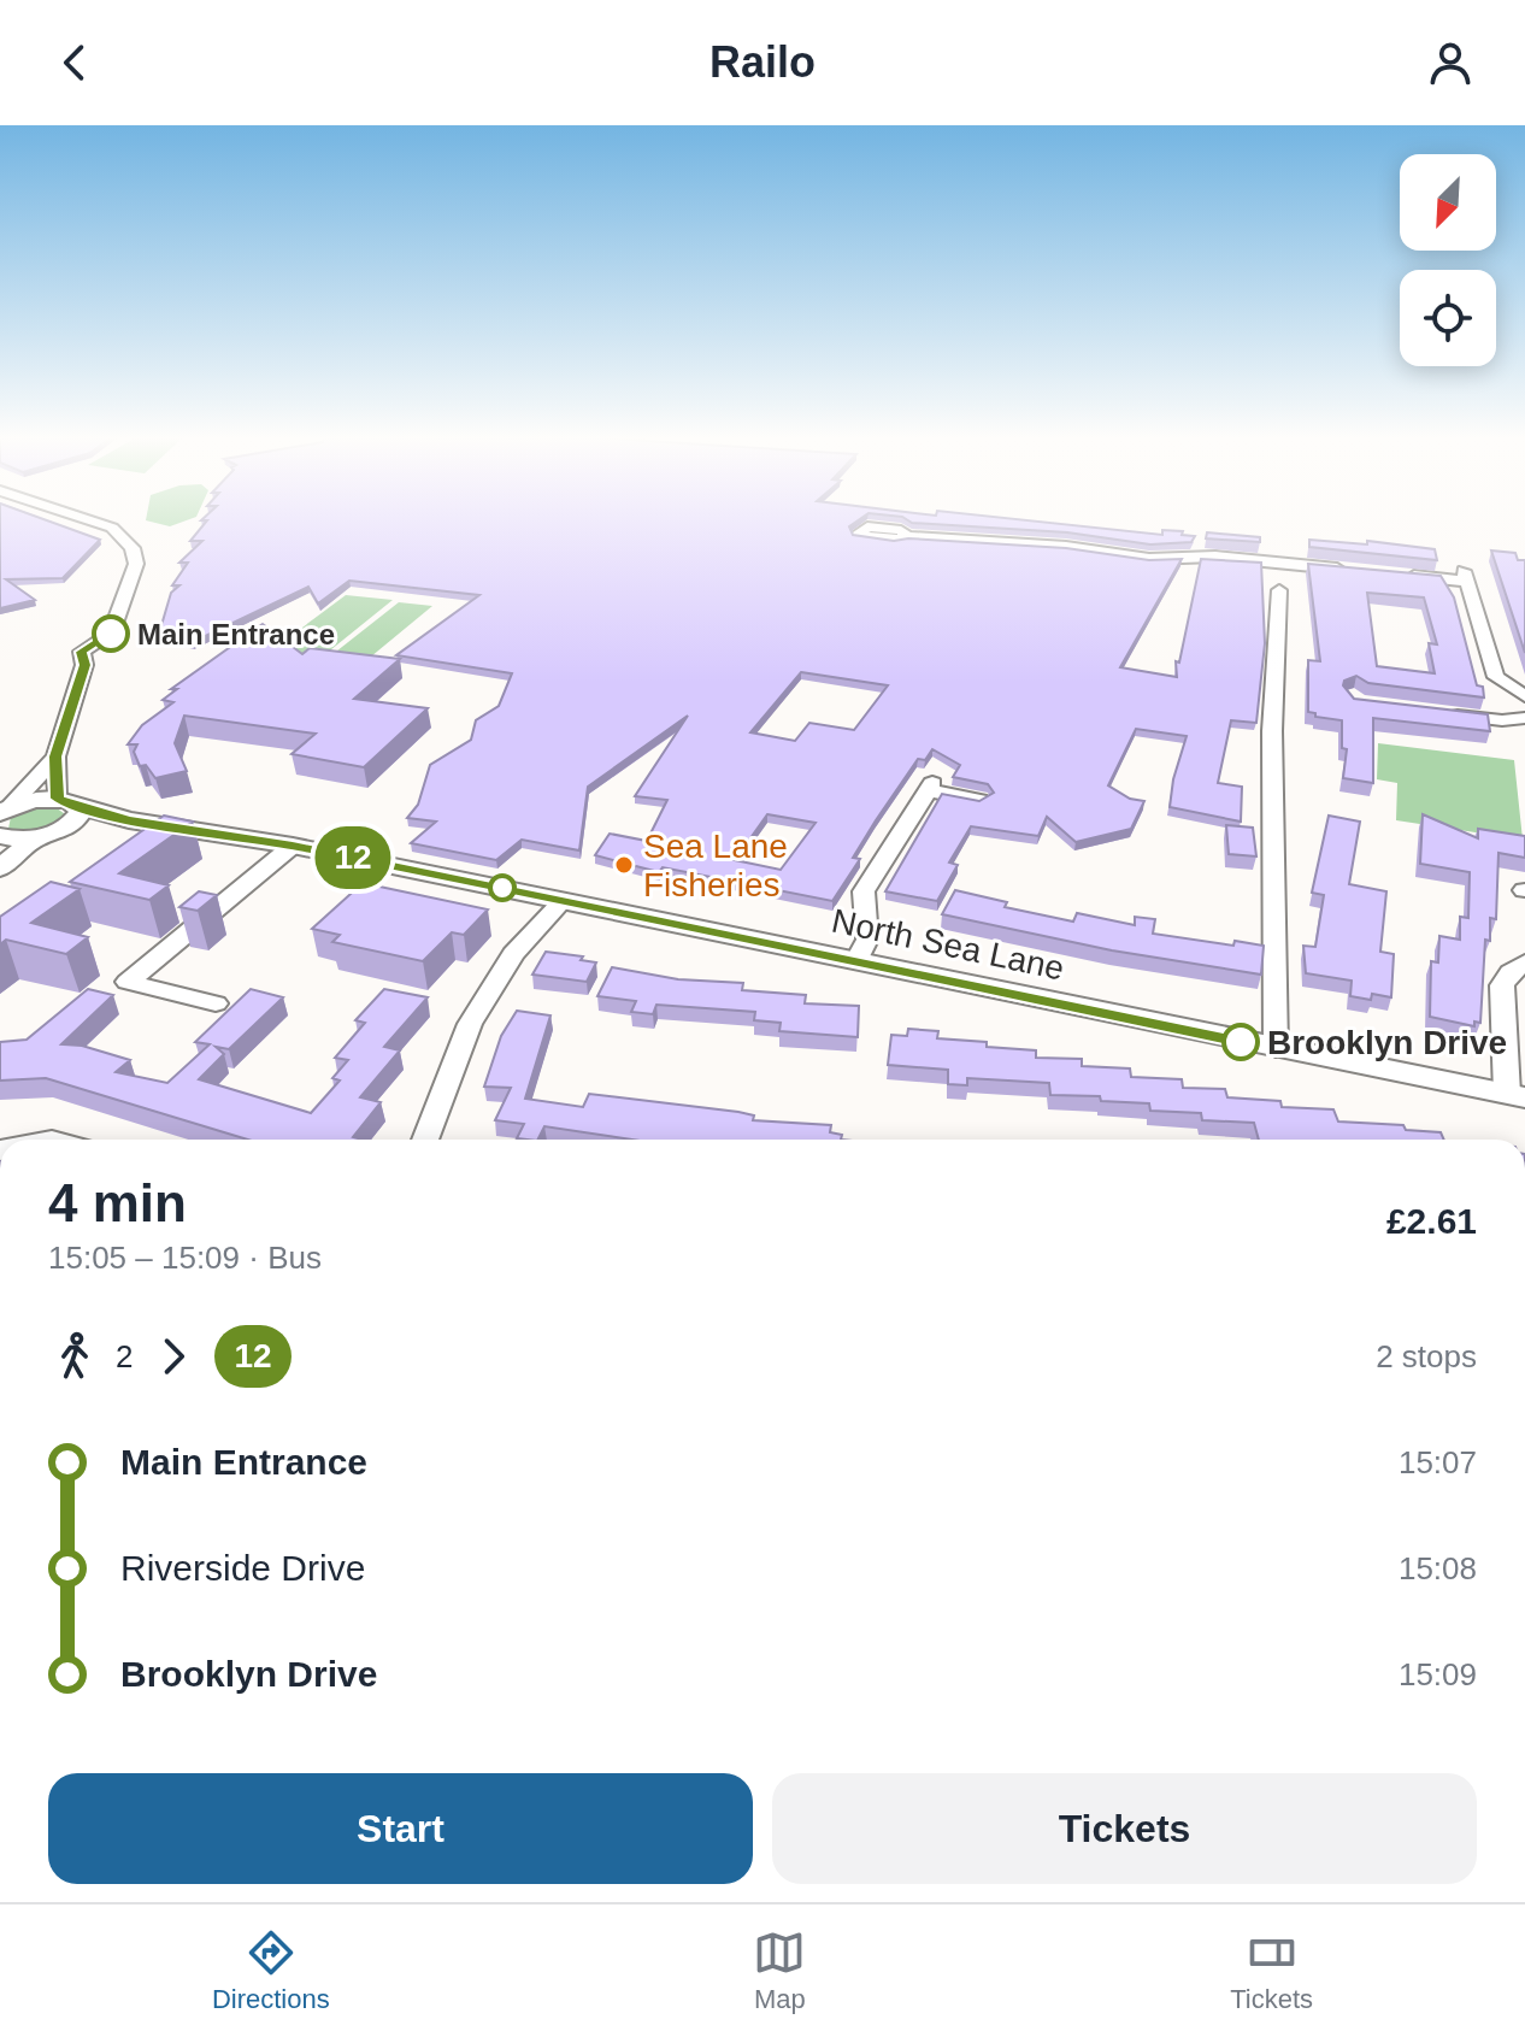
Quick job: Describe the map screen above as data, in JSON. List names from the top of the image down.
{
  "streets": {
    "street": ["North Sea Lane"]
  },
  "places": ["Main Entrance", "Sea Lane Fisheries", "Brooklyn Drive"],
  "lines": ["bus line 12"],
  "north": "bottom left",
  "page": {
    "header": "Railo",
    "on_map": "12",
    "heading": ["4 min", "15:05 – 15:09 · Bus", "£2.61"],
    "legs": ["2", "12", "2 stops"],
    "list": [
      {
        "name": "Main Entrance",
        "value": "15:07"
      },
      {
        "name": "Riverside Drive",
        "value": "15:08"
      },
      {
        "name": "Brooklyn Drive",
        "value": "15:09"
      }
    ],
    "buttons": ["Start", "Tickets"],
    "tabs": ["Directions", "Map", "Tickets"]
  }
}
